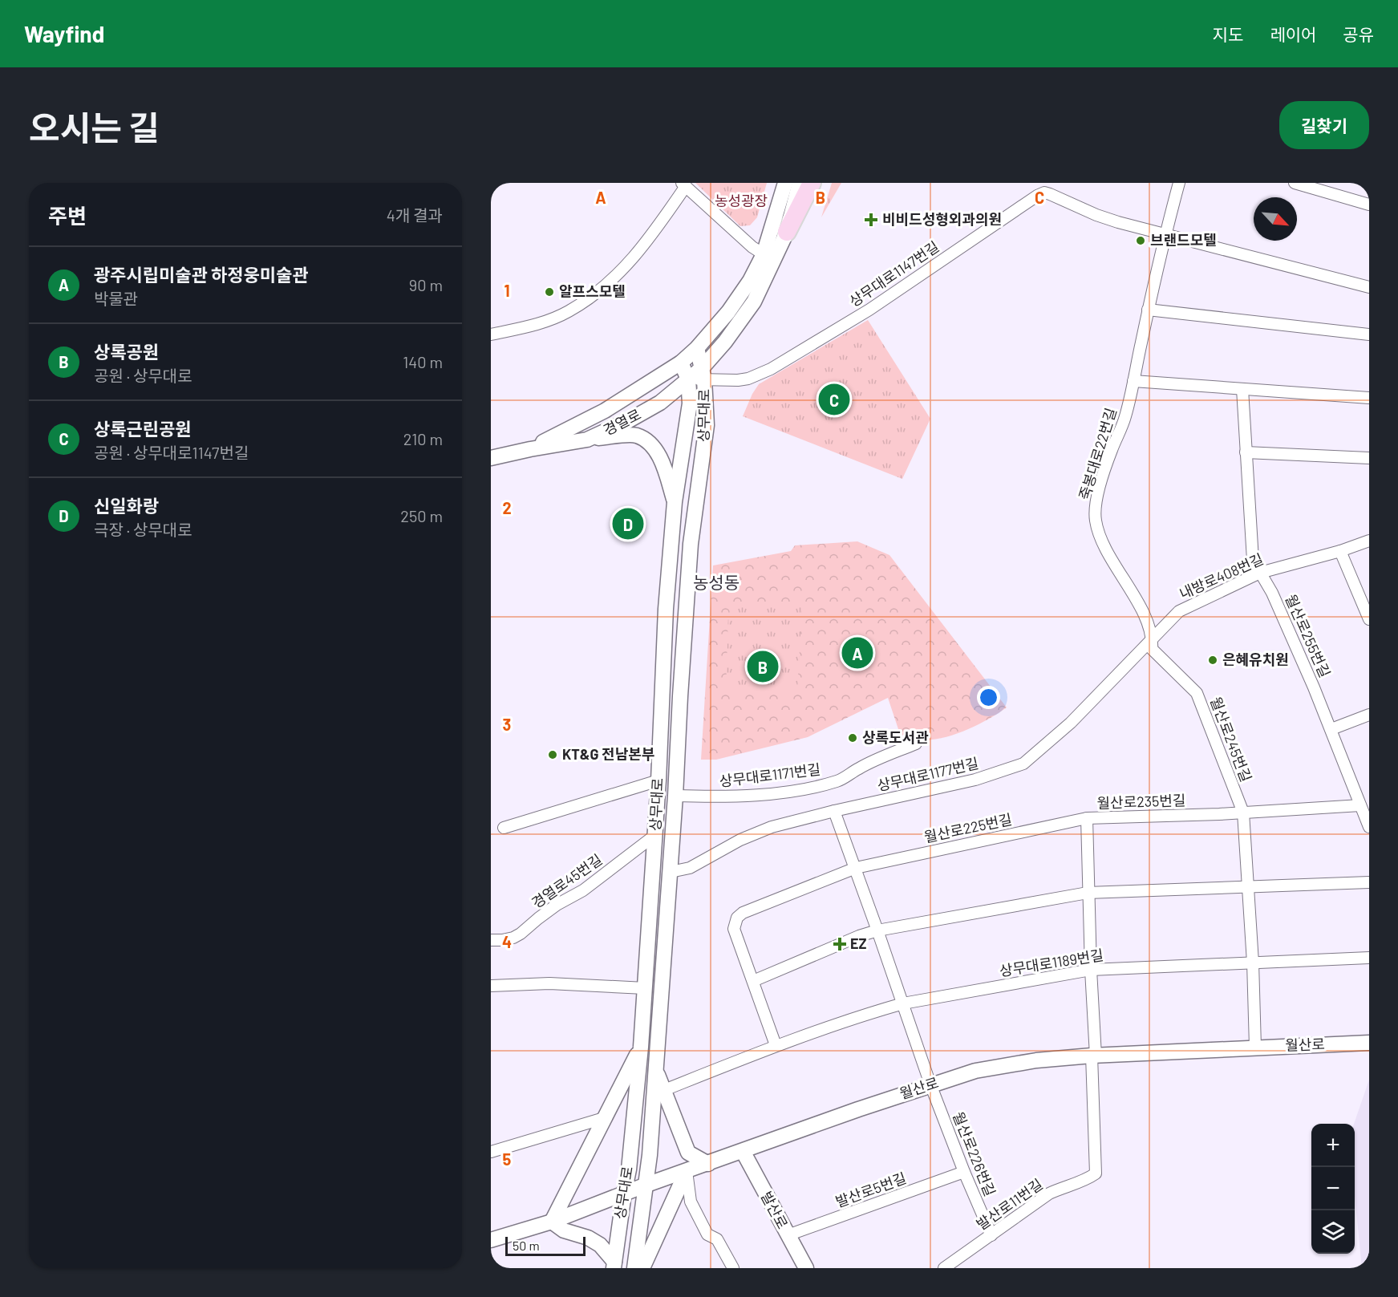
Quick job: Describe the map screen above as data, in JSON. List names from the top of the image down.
{
  "streets": {
    "street": [
      "상무대로1147번길",
      "상무대로",
      "경열로",
      "죽봉대로22번길",
      "내방로408번길",
      "월산로255번길",
      "월산로245번길",
      "상무대로1177번길",
      "상무대로1171번길",
      "월산로235번길",
      "월산로225번길",
      "경열로45번길",
      "상무대로1189번길",
      "월산로",
      "월산로226번길",
      "발산로5번길",
      "발산로11번길",
      "발산로"
    ]
  },
  "crossings": [
    ["상무대로1147번길", "상무대로"],
    ["상무대로1147번길", "경열로"],
    ["상무대로1147번길", "죽봉대로22번길"],
    ["상무대로", "경열로"],
    ["상무대로", "상무대로1177번길"],
    ["상무대로", "상무대로1171번길"],
    ["상무대로", "경열로45번길"],
    ["상무대로", "월산로"],
    ["죽봉대로22번길", "내방로408번길"],
    ["죽봉대로22번길", "월산로245번길"],
    ["죽봉대로22번길", "상무대로1177번길"],
    ["내방로408번길", "월산로255번길"],
    ["내방로408번길", "월산로245번길"],
    ["내방로408번길", "상무대로1177번길"],
    ["월산로245번길", "상무대로1177번길"],
    ["월산로245번길", "월산로235번길"],
    ["월산로245번길", "상무대로1189번길"],
    ["월산로245번길", "월산로"],
    ["월산로235번길", "월산로225번길"],
    ["월산로235번길", "상무대로1189번길"],
    ["월산로235번길", "월산로"],
    ["월산로235번길", "발산로11번길"],
    ["월산로", "월산로226번길"],
    ["월산로", "발산로"],
    ["월산로226번길", "발산로5번길"],
    ["월산로226번길", "발산로11번길"],
    ["발산로5번길", "발산로"]
  ],
  "districts": ["농성동"],
  "parks": ["농성광장"],
  "places": {
    "health": ["비비드성형외과의원", "EZ"],
    "other": [
      "브랜드모텔",
      "알프스모텔",
      "은혜유치원",
      "상록도서관",
      "KT&G 전남본부"
    ]
  },
  "scale_bar": "50 m",
  "north": "bottom right",
  "page": {
    "header": "Wayfind",
    "nav": ["지도", "레이어", "공유"],
    "title": "오시는 길",
    "buttons": "길찾기",
    "heading": ["주변", "4개 결과"],
    "list": [
      {
        "mark": "A",
        "name": "광주시립미술관 하정웅미술관",
        "note": "박물관",
        "value": "90 m"
      },
      {
        "mark": "B",
        "name": "상록공원",
        "note": "공원 · 상무대로",
        "value": "140 m"
      },
      {
        "mark": "C",
        "name": "상록근린공원",
        "note": "공원 · 상무대로1147번길",
        "value": "210 m"
      },
      {
        "mark": "D",
        "name": "신일화랑",
        "note": "극장 · 상무대로",
        "value": "250 m"
      }
    ],
    "pins": [
      "C",
      "D",
      "A",
      "B"
    ],
    "map_buttons": ["+", "−"],
    "scale": "50 m"
  },
  "grid": {
    "columns": ["A", "B", "C"],
    "rows": [
      "1",
      "2",
      "3",
      "4",
      "5"
    ]
  }
}
